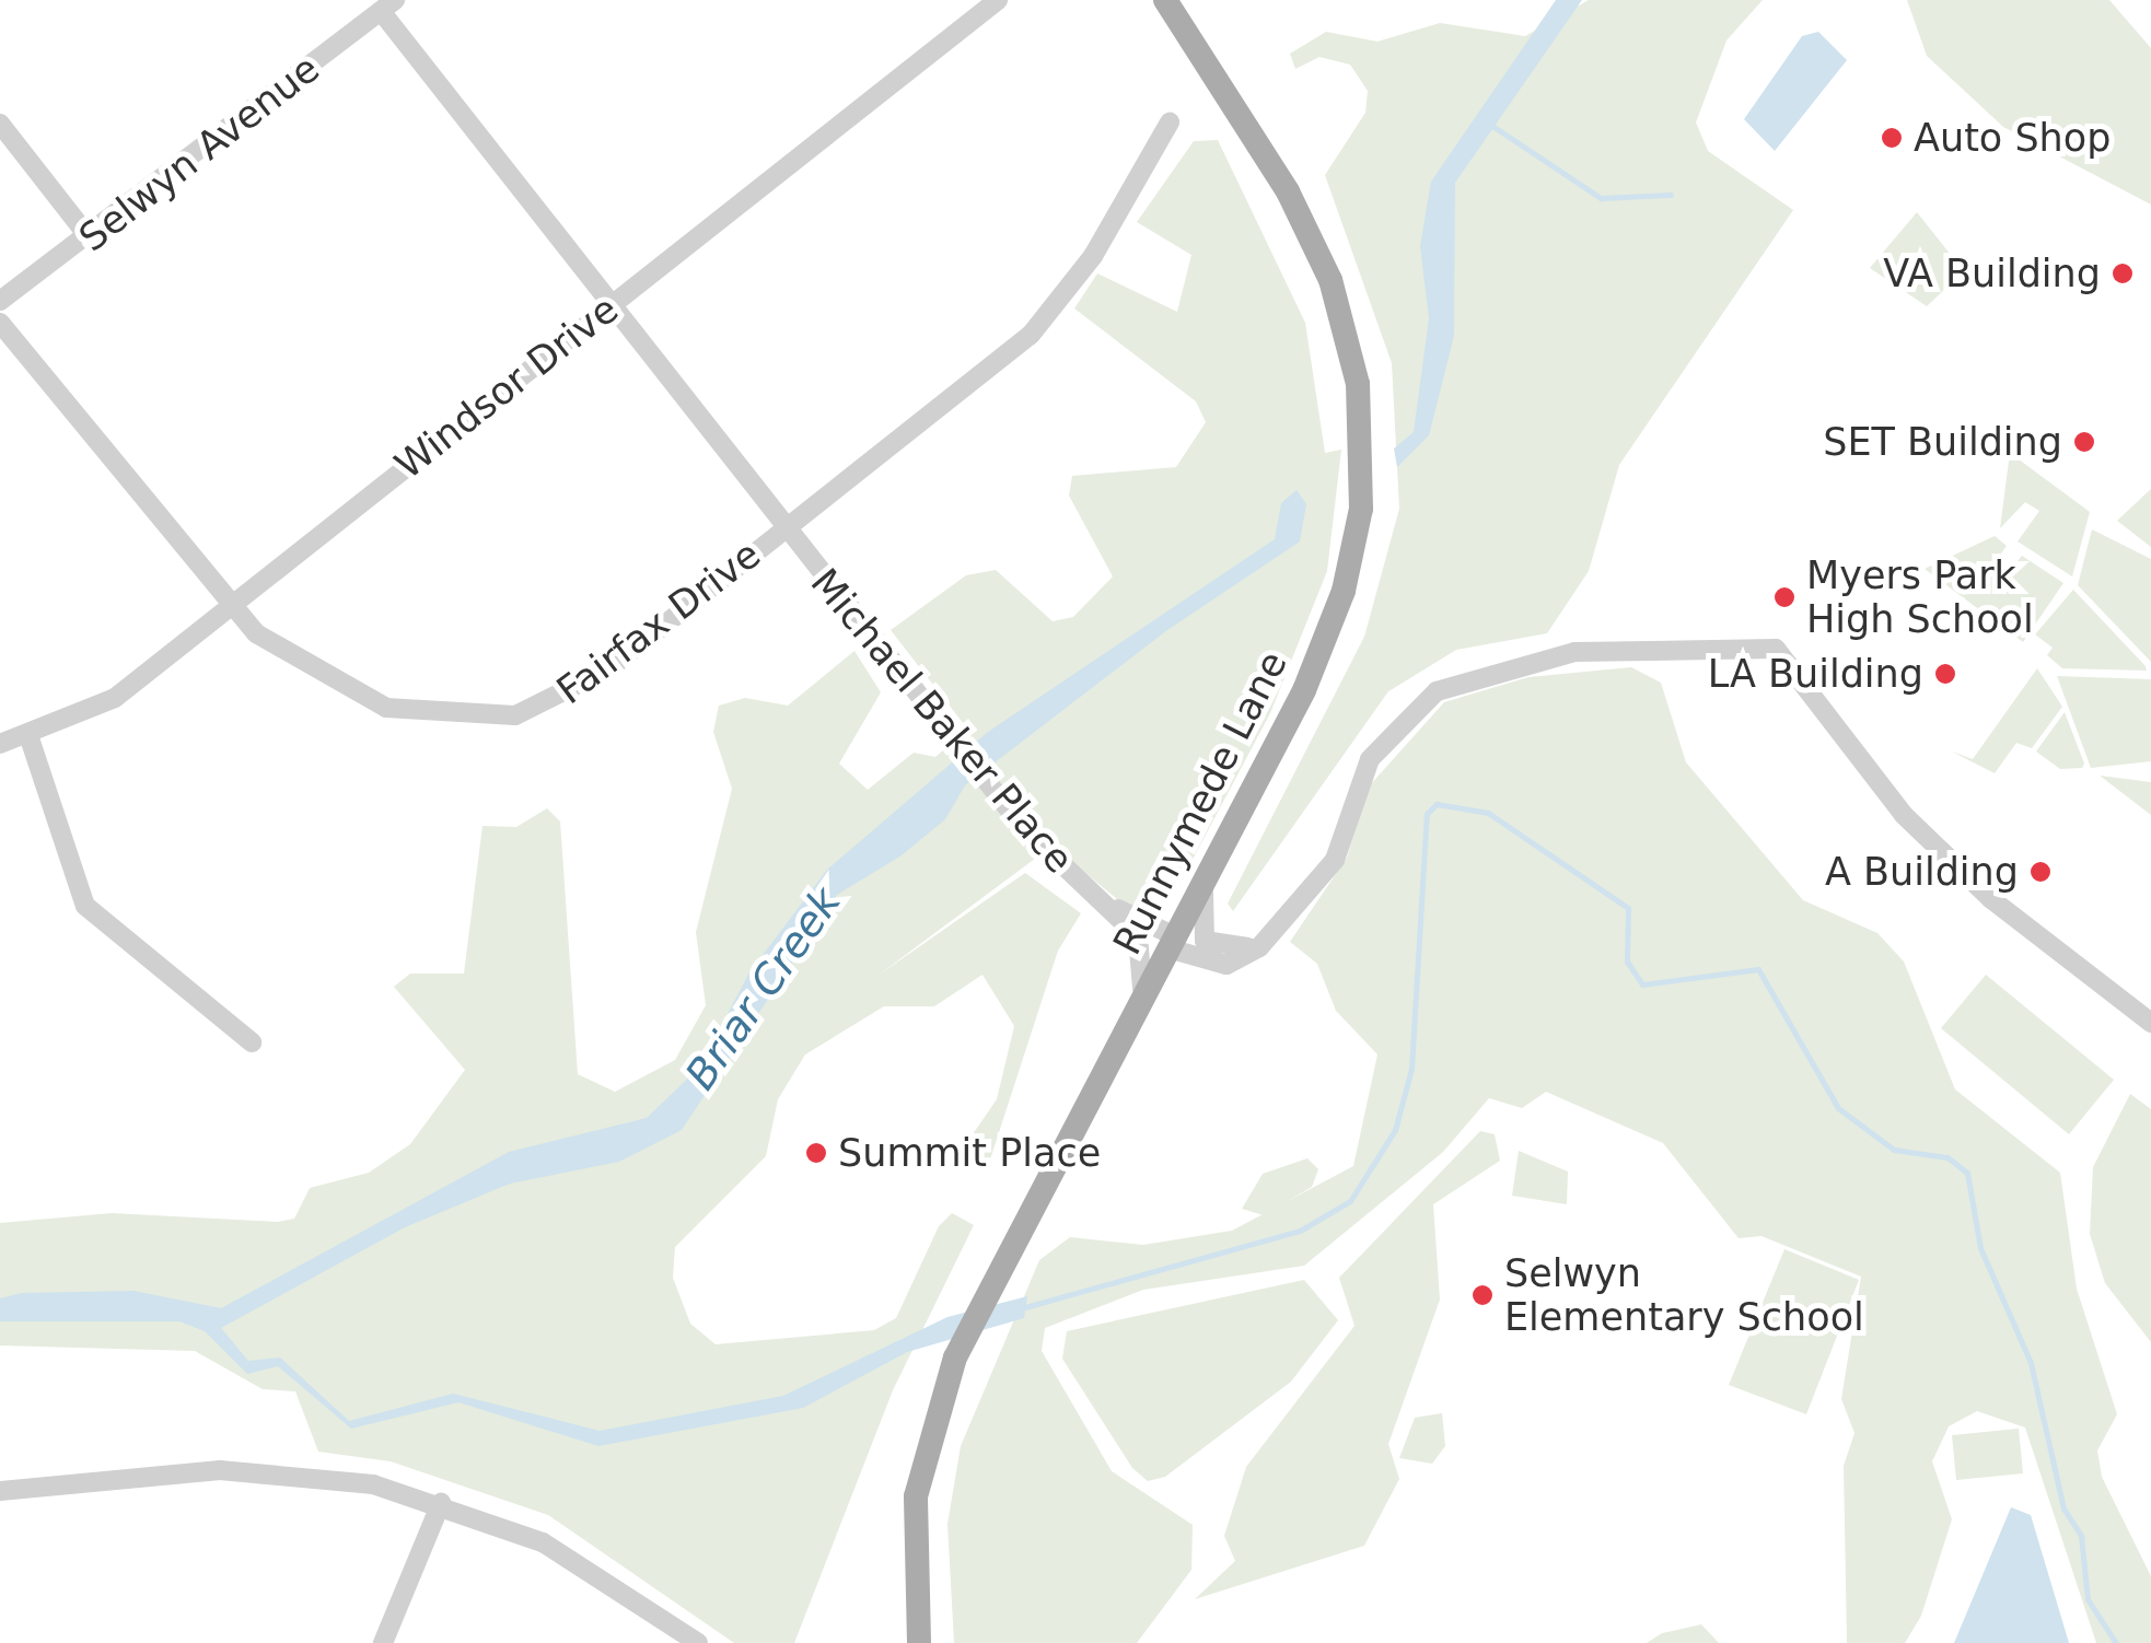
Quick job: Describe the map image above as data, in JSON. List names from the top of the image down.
{
  "streets": {
    "main road": ["Runnymede Lane"],
    "street": [
      "Selwyn Avenue",
      "Windsor Drive",
      "Fairfax Drive",
      "Michael Baker Place"
    ]
  },
  "crossings": [
    ["Selwyn Avenue", "Michael Baker Place"],
    ["Windsor Drive", "Fairfax Drive"],
    ["Windsor Drive", "Michael Baker Place"],
    ["Fairfax Drive", "Michael Baker Place"],
    ["Michael Baker Place", "Runnymede Lane"]
  ],
  "water": ["Briar Creek"],
  "places": [
    "Auto Shop",
    "VA Building",
    "SET Building",
    "Myers Park High School",
    "LA Building",
    "A Building",
    "Summit Place",
    "Selwyn Elementary School"
  ]
}
